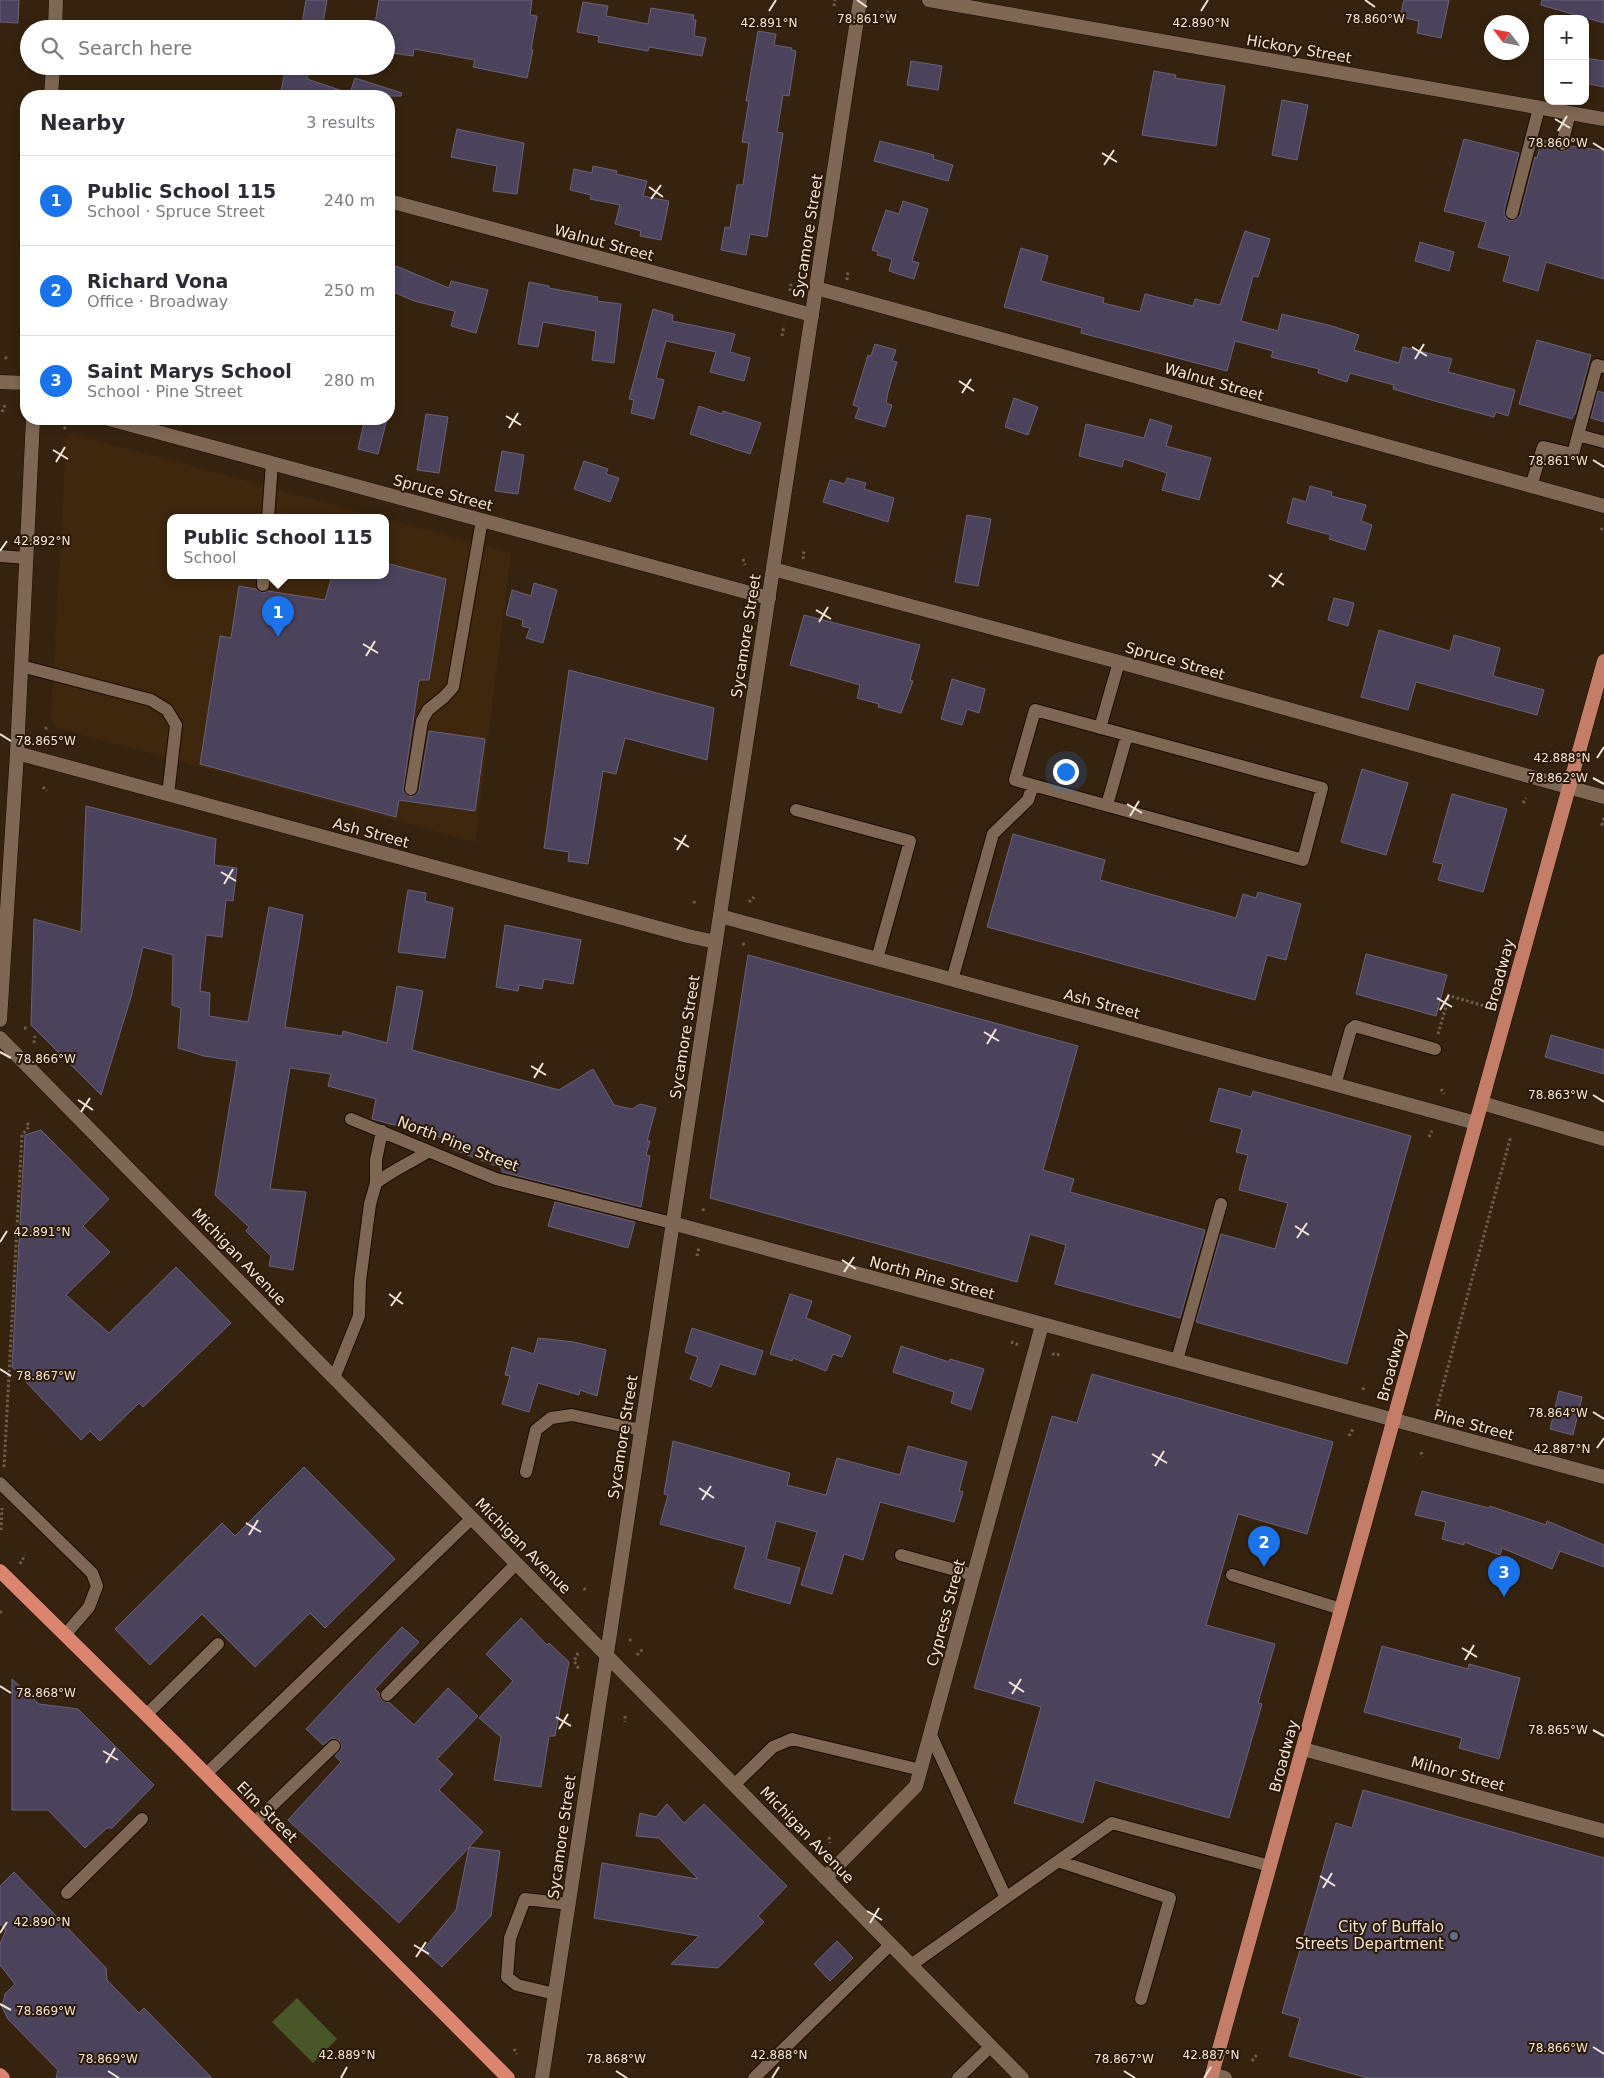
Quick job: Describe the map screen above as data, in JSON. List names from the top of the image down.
{
  "streets": {
    "highway": ["Elm Street"],
    "main road": ["Broadway"],
    "street": [
      "Hickory Street",
      "Sycamore Street",
      "Walnut Street",
      "Spruce Street",
      "Ash Street",
      "North Pine Street",
      "Michigan Avenue",
      "Pine Street",
      "Cypress Street",
      "Milnor Street"
    ]
  },
  "crossings": [
    ["Sycamore Street", "Walnut Street"],
    ["Sycamore Street", "Spruce Street"],
    ["Sycamore Street", "Ash Street"],
    ["Sycamore Street", "North Pine Street"],
    ["Sycamore Street", "Michigan Avenue"],
    ["Spruce Street", "Broadway"],
    ["Ash Street", "Broadway"],
    ["Broadway", "North Pine Street"],
    ["Broadway", "Pine Street"],
    ["Broadway", "Milnor Street"],
    ["North Pine Street", "Pine Street"],
    ["North Pine Street", "Cypress Street"],
    ["Michigan Avenue", "Cypress Street"]
  ],
  "places": ["City of Buffalo Streets Department"],
  "north": "top left",
  "page": {
    "map_buttons": ["+", "−"],
    "search": "Search here",
    "heading": ["Nearby", "3 results"],
    "list": [
      {
        "mark": "1",
        "name": "Public School 115",
        "note": "School · Spruce Street",
        "value": "240 m"
      },
      {
        "mark": "2",
        "name": "Richard Vona",
        "note": "Office · Broadway",
        "value": "250 m"
      },
      {
        "mark": "3",
        "name": "Saint Marys School",
        "note": "School · Pine Street",
        "value": "280 m"
      }
    ],
    "popup": ["Public School 115", "School"],
    "pins": ["1", "2", "3"]
  },
  "coordinates": [
    "78.861°W",
    "78.860°W",
    "42.891°N",
    "42.890°N",
    "42.892°N",
    "78.865°W",
    "42.888°N",
    "78.862°W",
    "78.866°W",
    "78.863°W",
    "78.867°W",
    "78.864°W",
    "42.887°N",
    "78.868°W",
    "78.869°W",
    "42.889°N"
  ]
}
